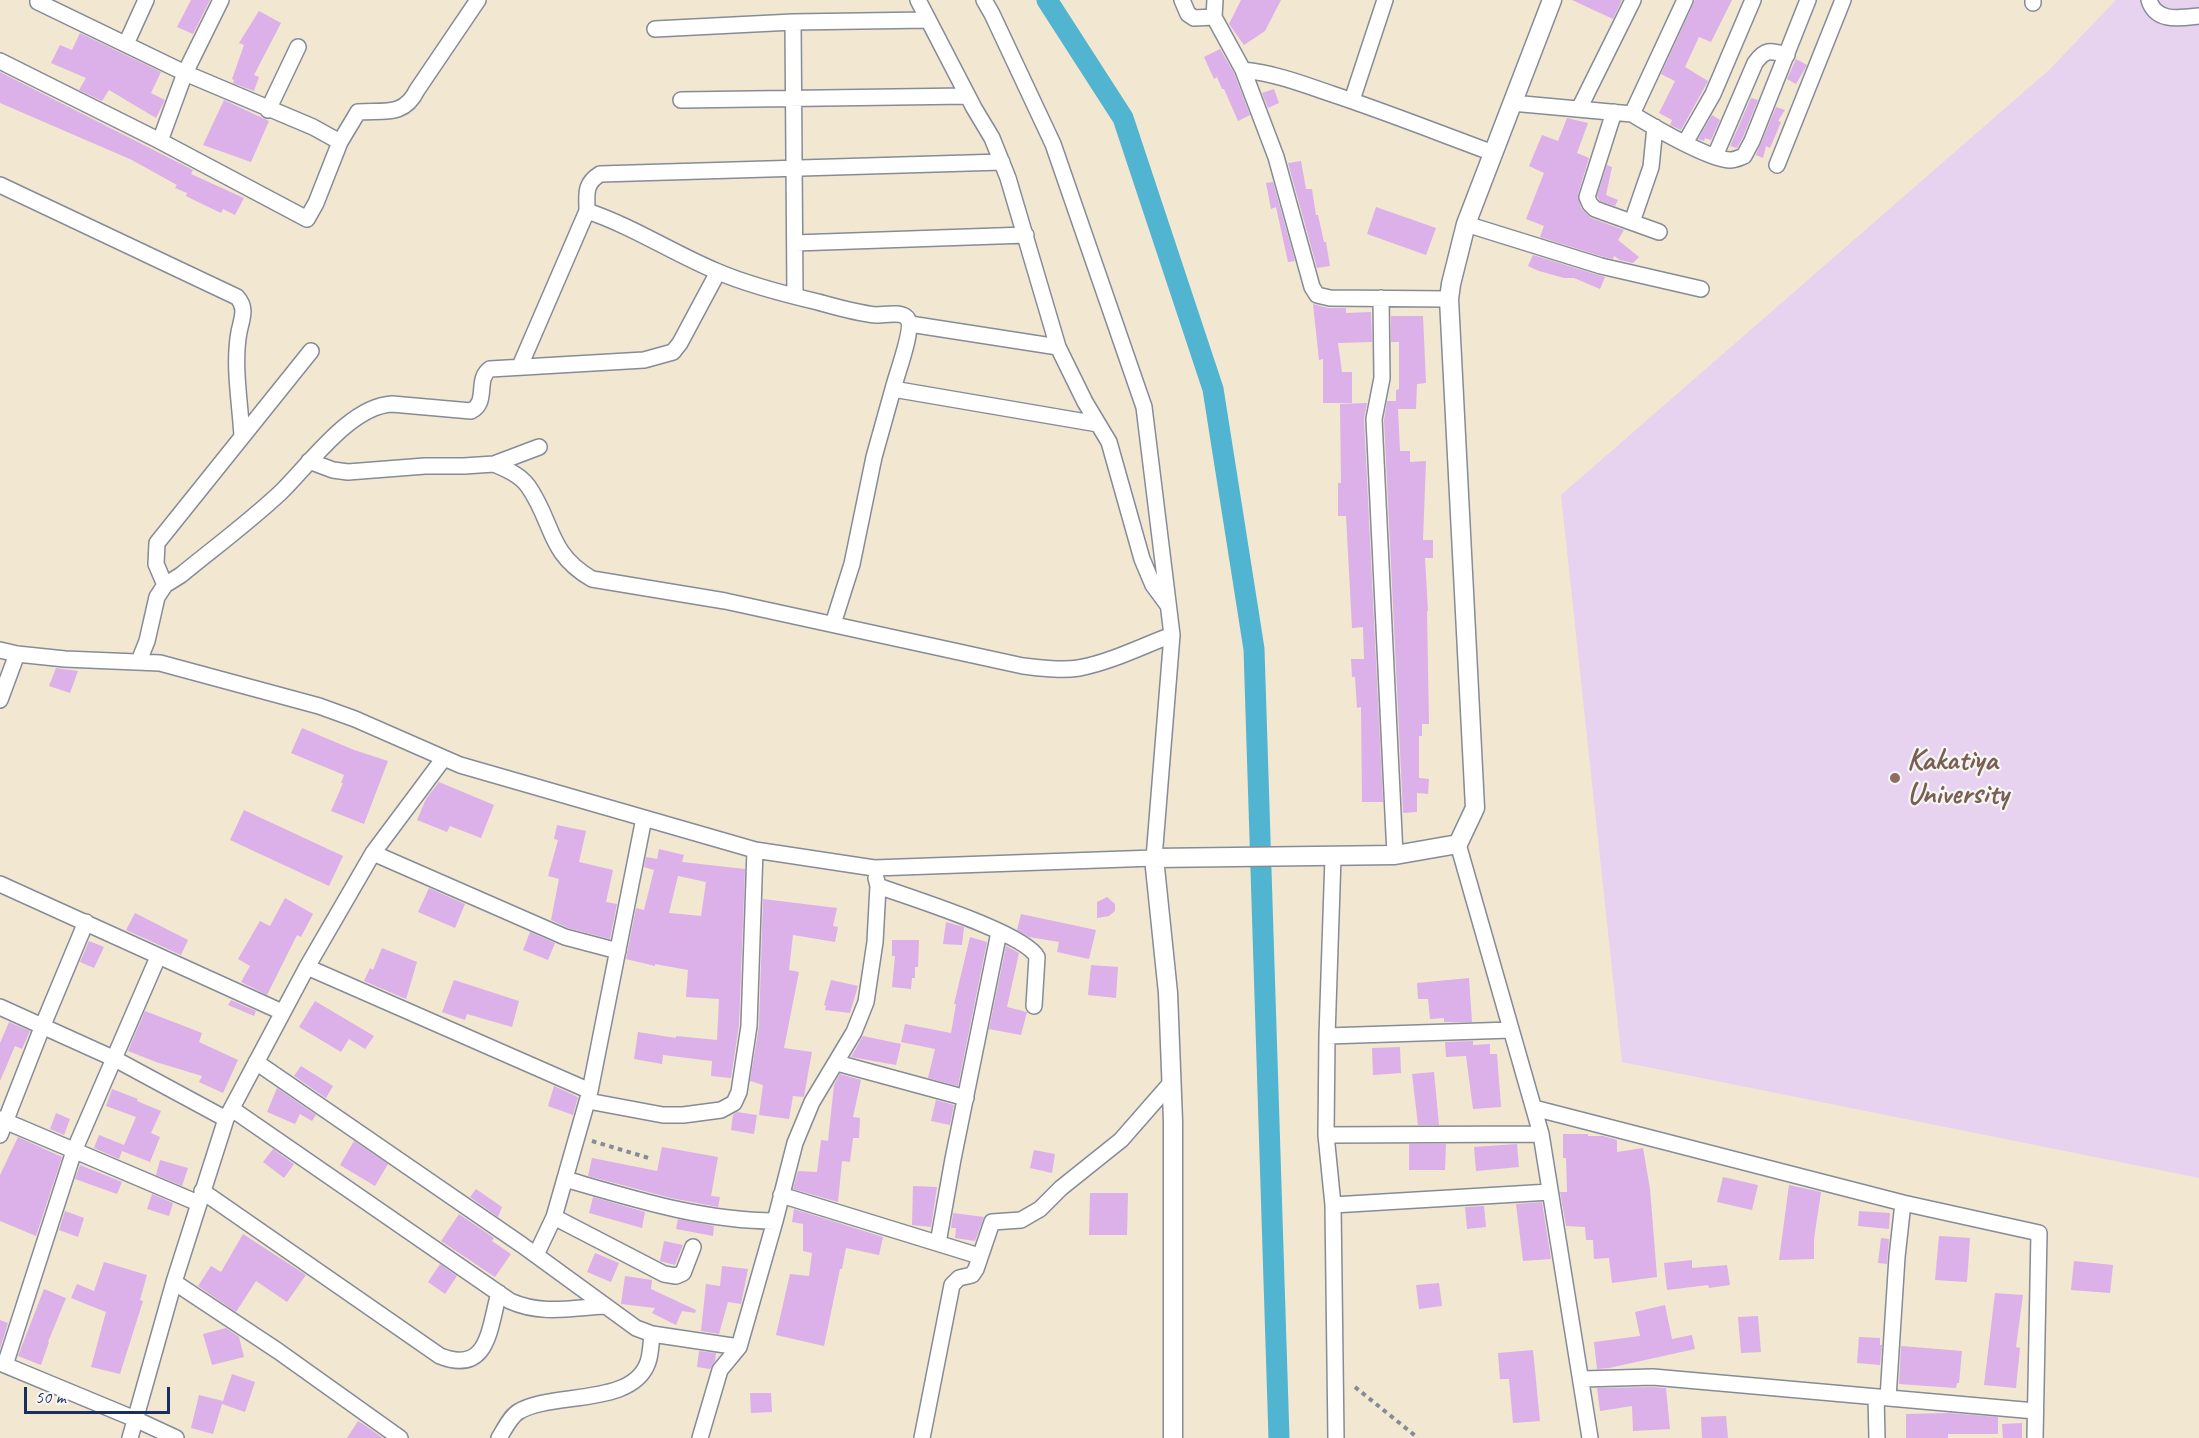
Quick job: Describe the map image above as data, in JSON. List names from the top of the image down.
{
  "places": ["Kakatiya University"],
  "scale_bar": "50 m"
}
